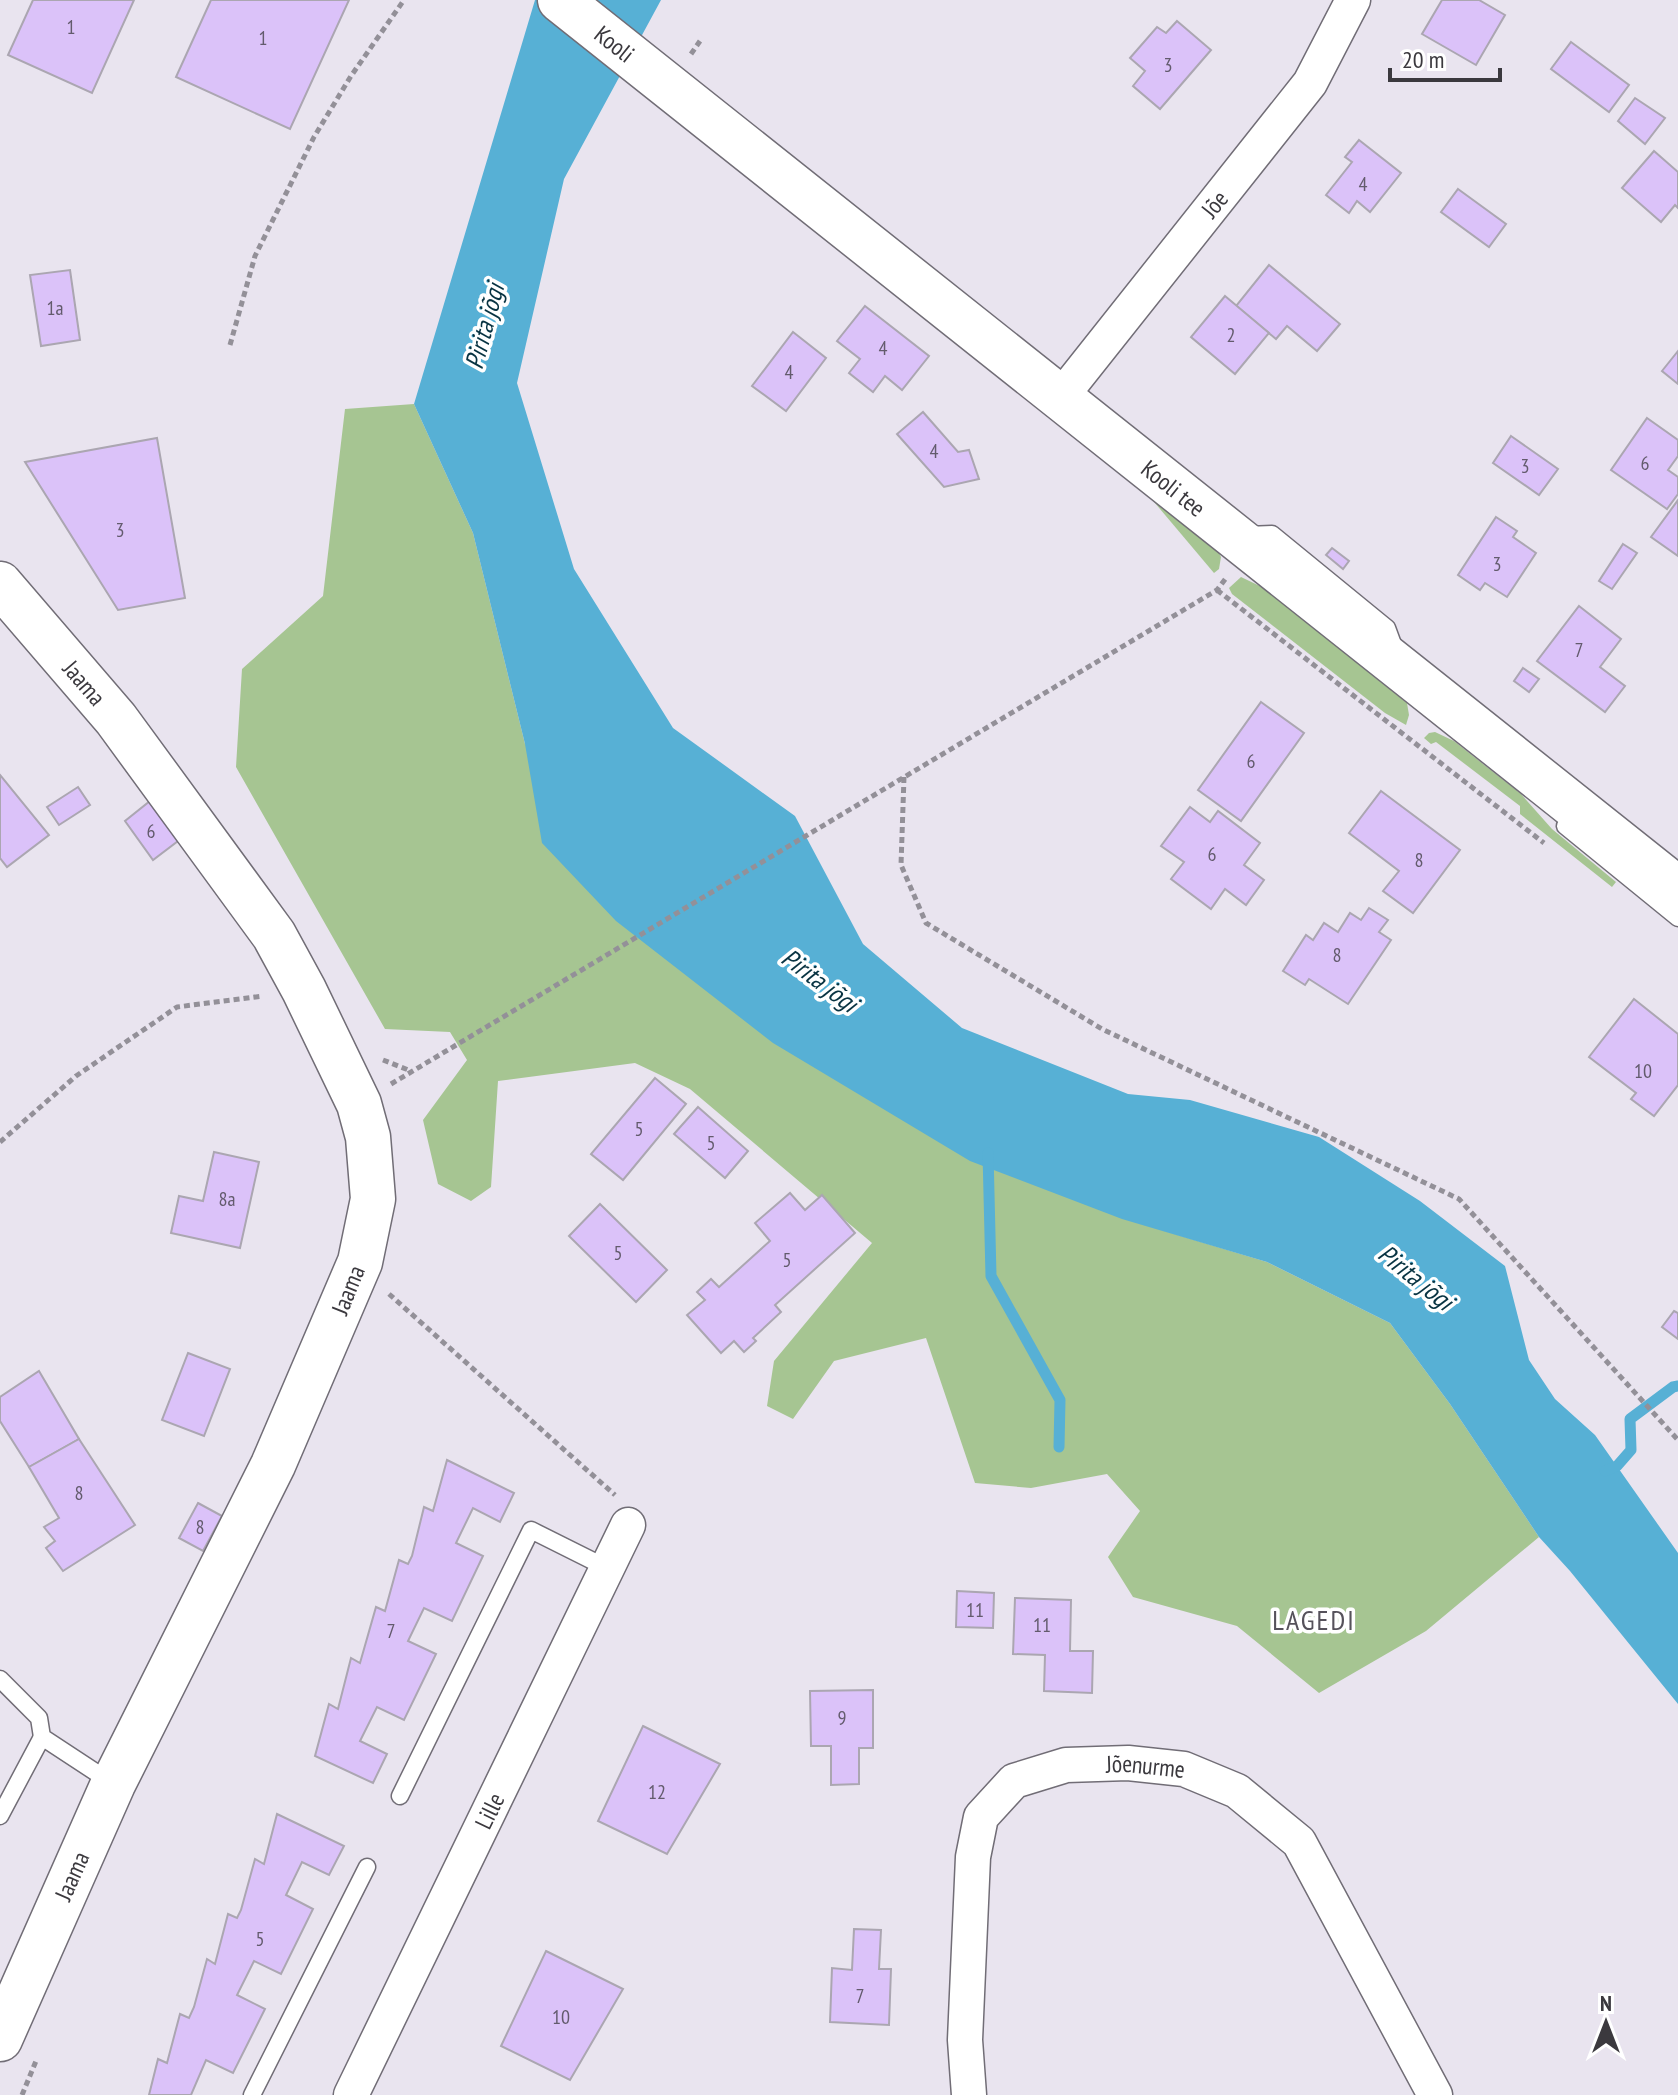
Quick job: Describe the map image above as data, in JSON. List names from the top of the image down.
{
  "streets": {
    "street": [
      "Kooli",
      "Jõe",
      "Kooli tee",
      "Jaama",
      "Jõenurme",
      "Lille"
    ]
  },
  "crossings": [
    ["Kooli", "Kooli tee"],
    ["Jõe", "Kooli tee"]
  ],
  "districts": ["LAGEDI"],
  "water": ["Pirita jõgi"],
  "house_numbers": [
    "1",
    "1",
    "3",
    "4",
    "1a",
    "2",
    "4",
    "4",
    "4",
    "6",
    "3",
    "3",
    "3",
    "7",
    "6",
    "6",
    "6",
    "8",
    "8",
    "10",
    "5",
    "5",
    "8a",
    "5",
    "5",
    "8",
    "8",
    "11",
    "11",
    "7",
    "9",
    "12",
    "5",
    "7",
    "10"
  ],
  "scale_bar": "20 m",
  "north": "top"
}
